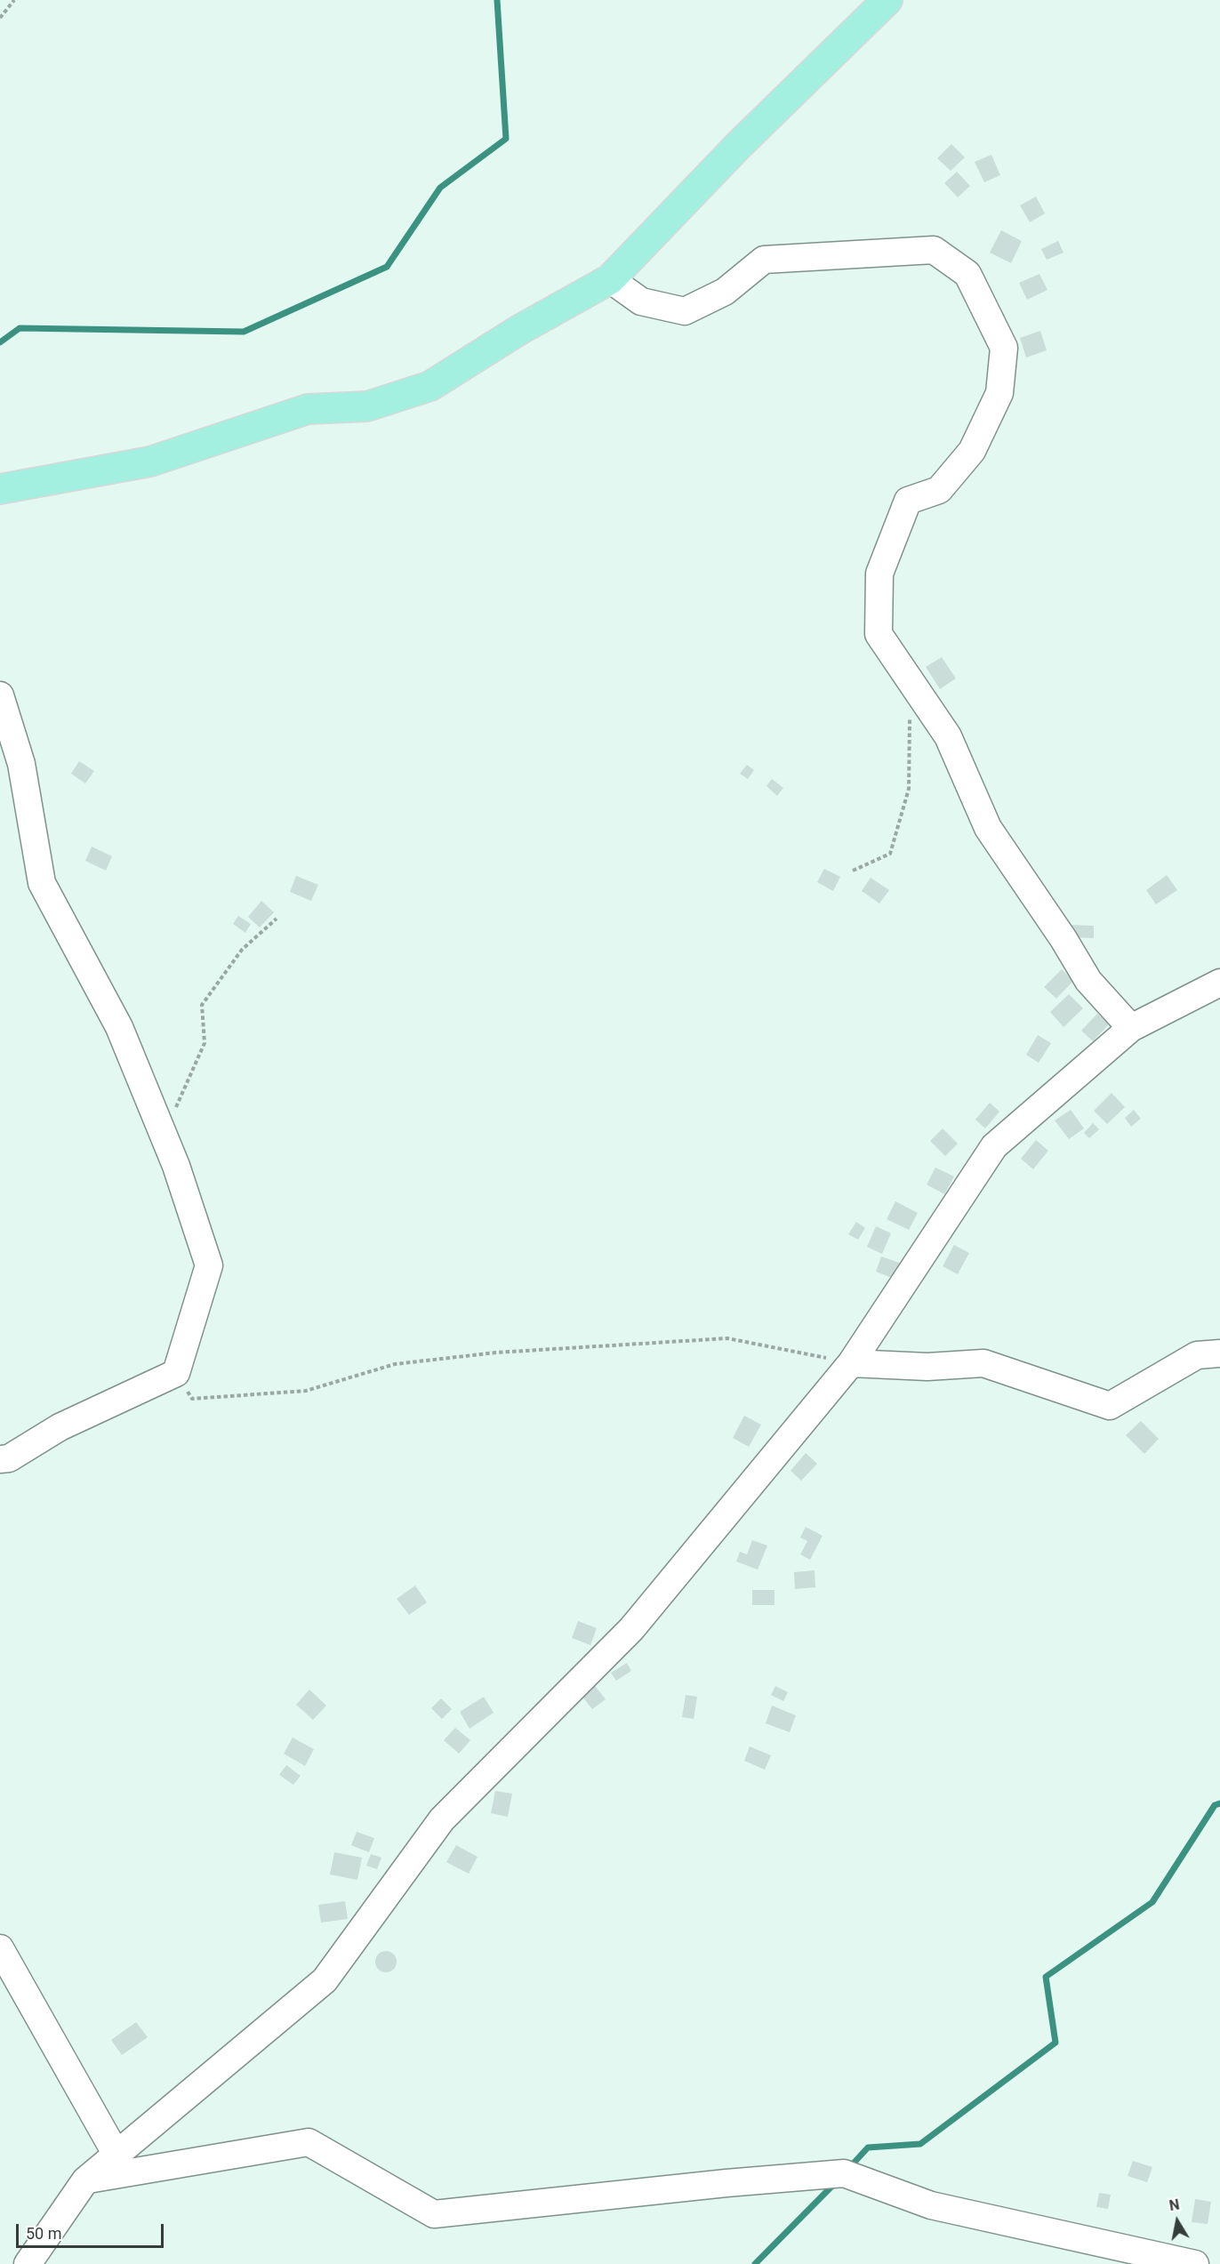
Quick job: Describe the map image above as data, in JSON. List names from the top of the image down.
{
  "scale_bar": "50 m",
  "north": "top"
}
